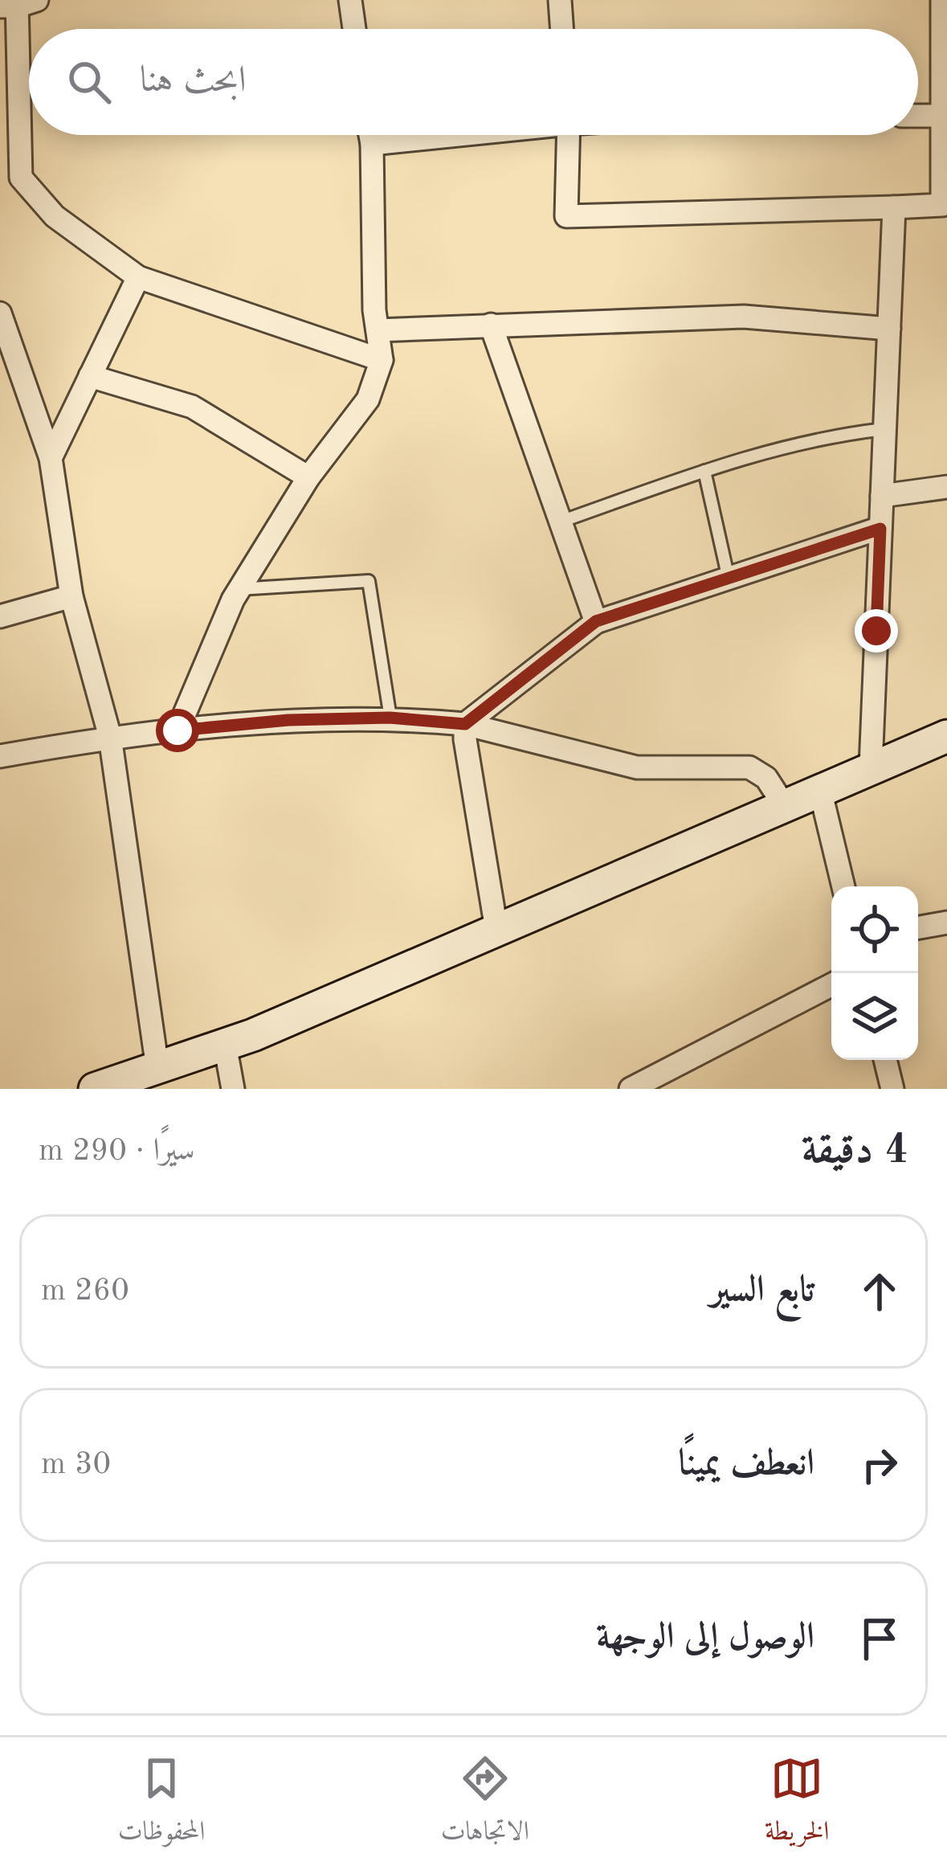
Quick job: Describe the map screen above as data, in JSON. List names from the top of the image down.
{
  "page": {
    "search": "ابحث هنا",
    "heading": ["4 دقيقة", "سيرًا · 290 m"],
    "list": [
      ["تابع السير", "260 m"],
      ["انعطف يمينًا", "30 m"],
      "الوصول إلى الوجهة"
    ],
    "nav": ["الخريطة", "الاتجاهات", "المحفوظات"]
  }
}
